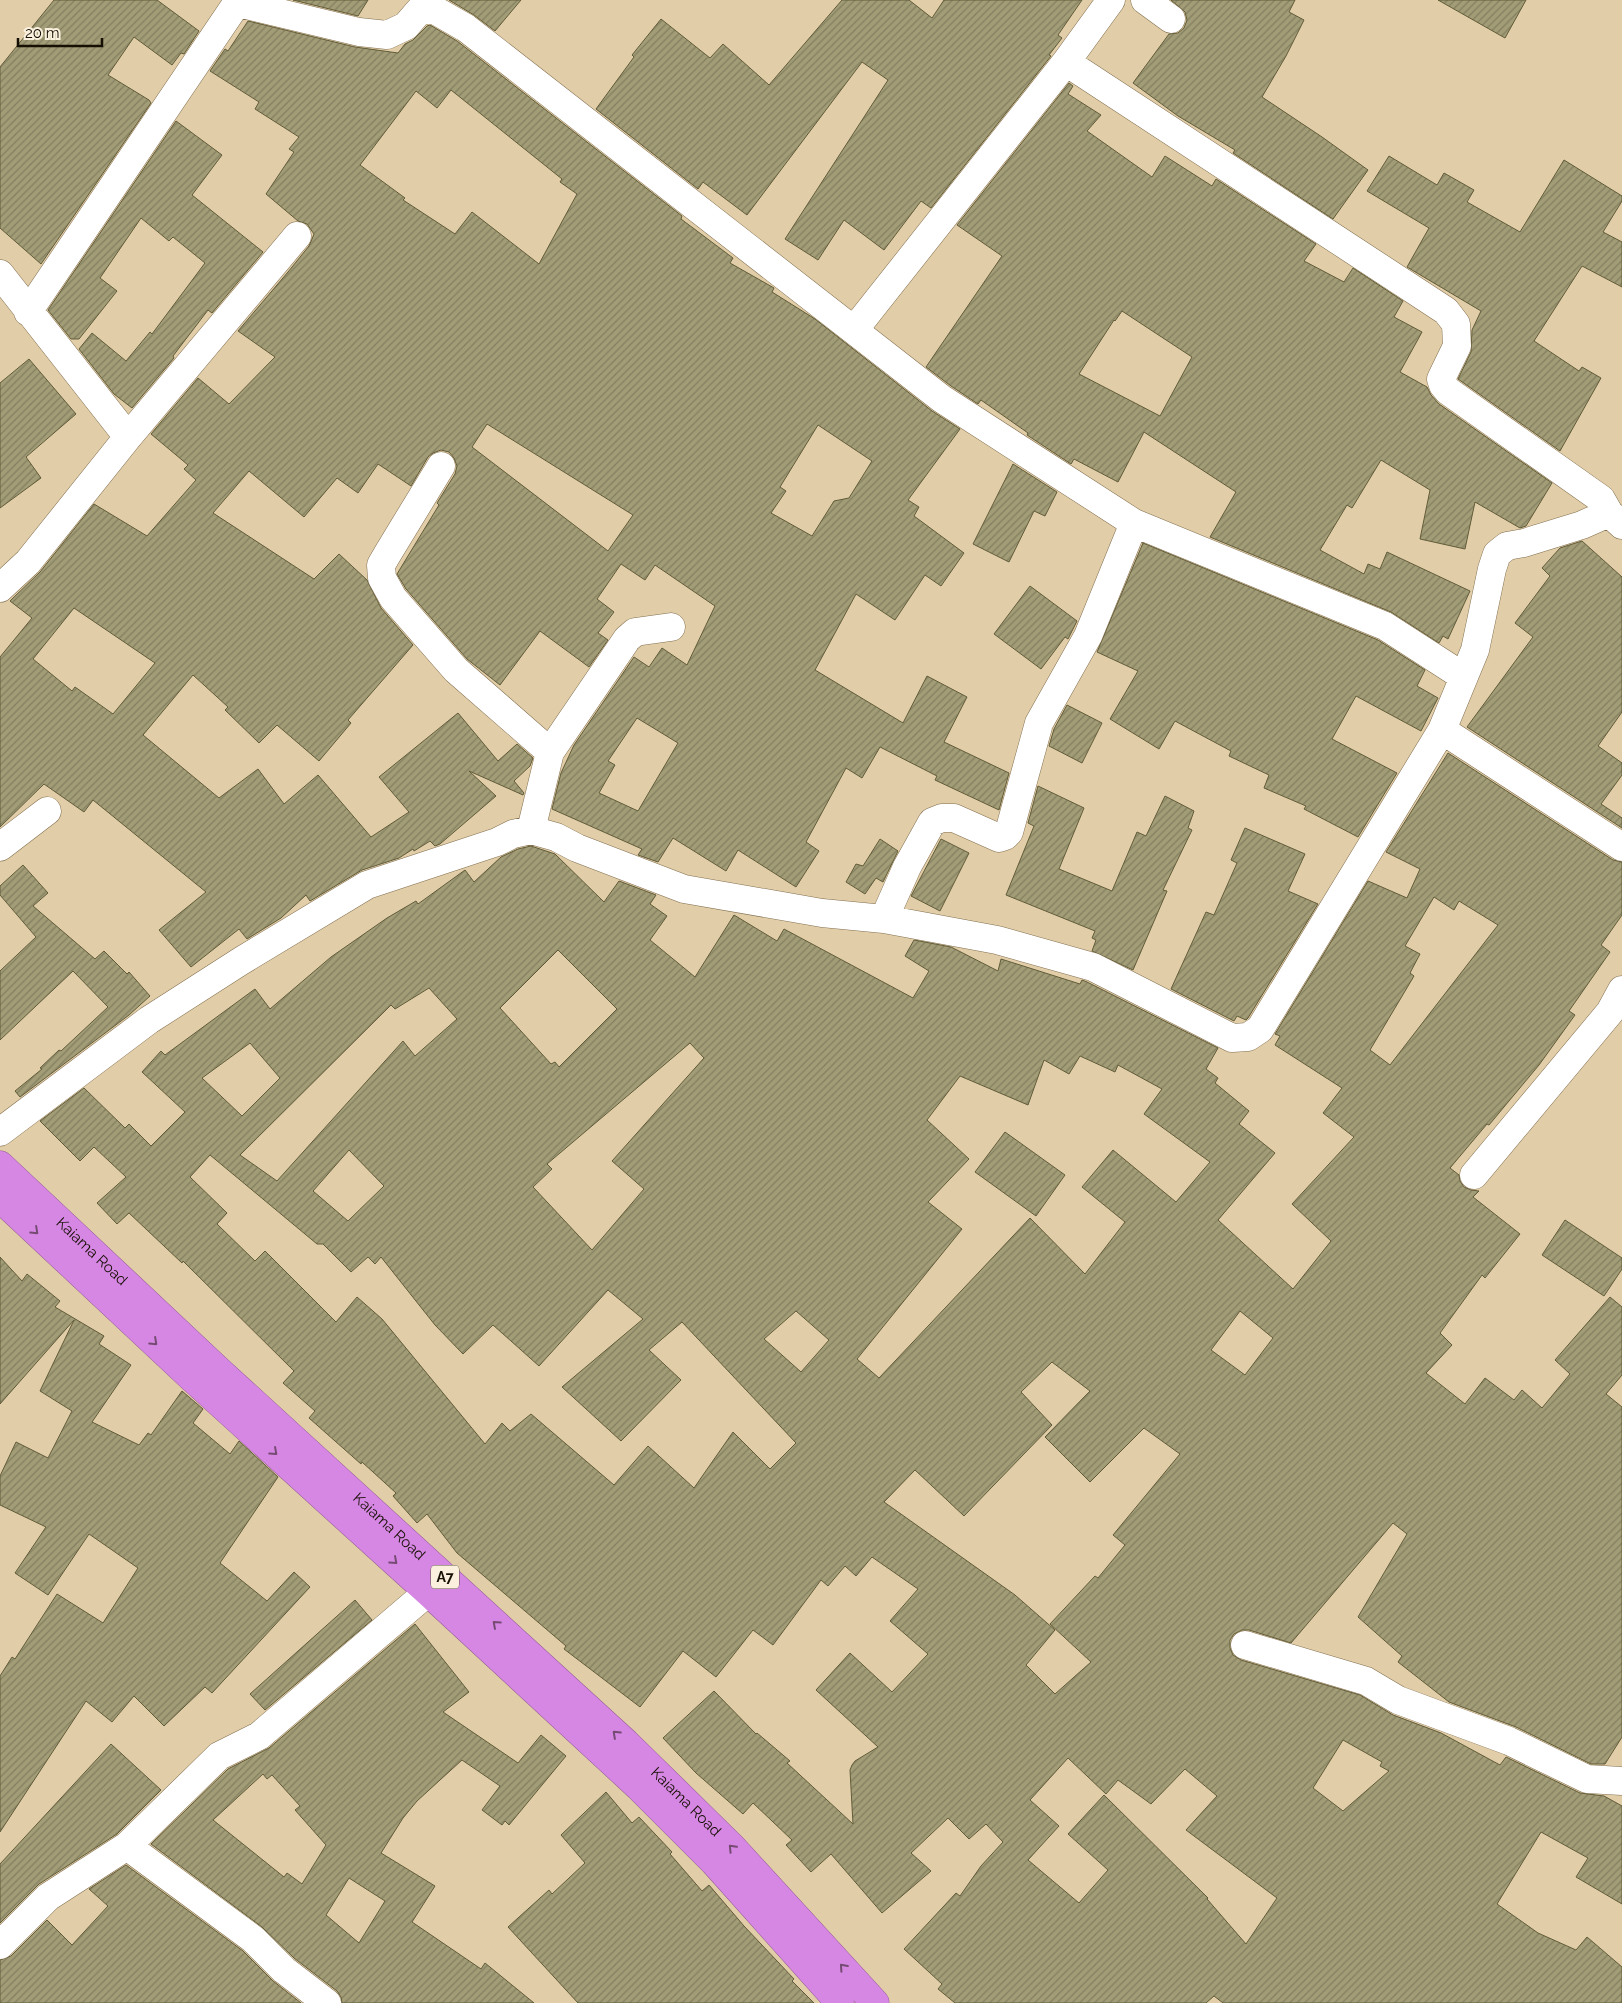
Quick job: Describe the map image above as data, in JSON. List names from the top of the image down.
{
  "streets": {
    "highway": ["Kaiama Road", "A7"]
  },
  "scale_bar": "20 m"
}
